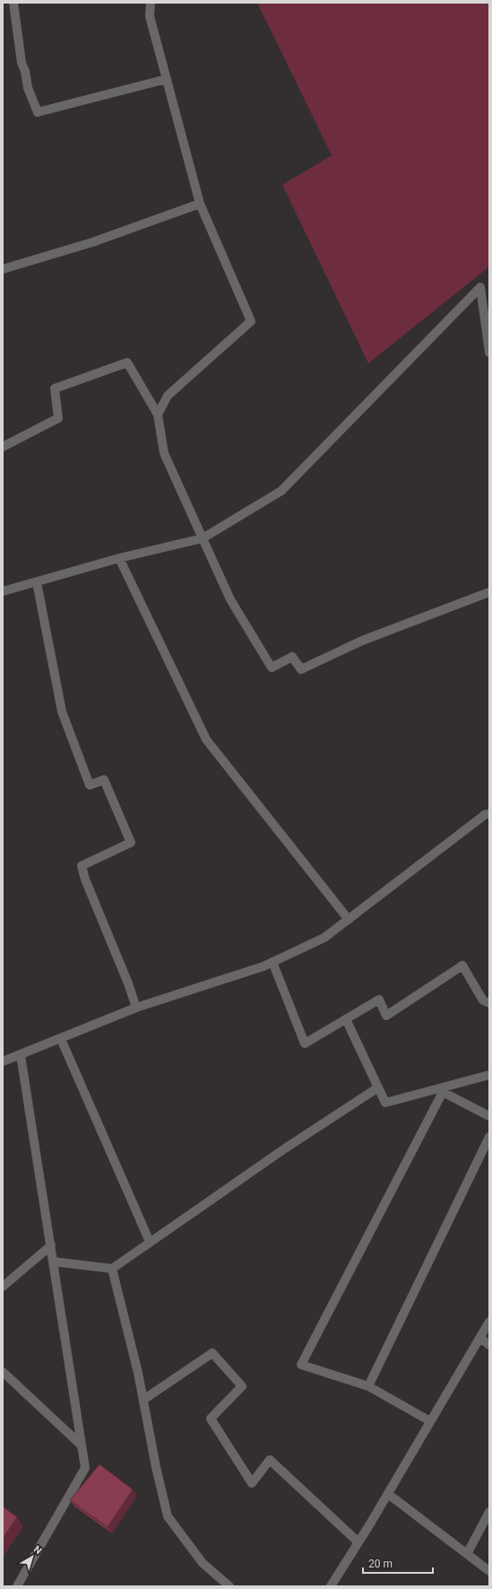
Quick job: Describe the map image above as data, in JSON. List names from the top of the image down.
{
  "scale_bar": "20 m",
  "north": "top right"
}
